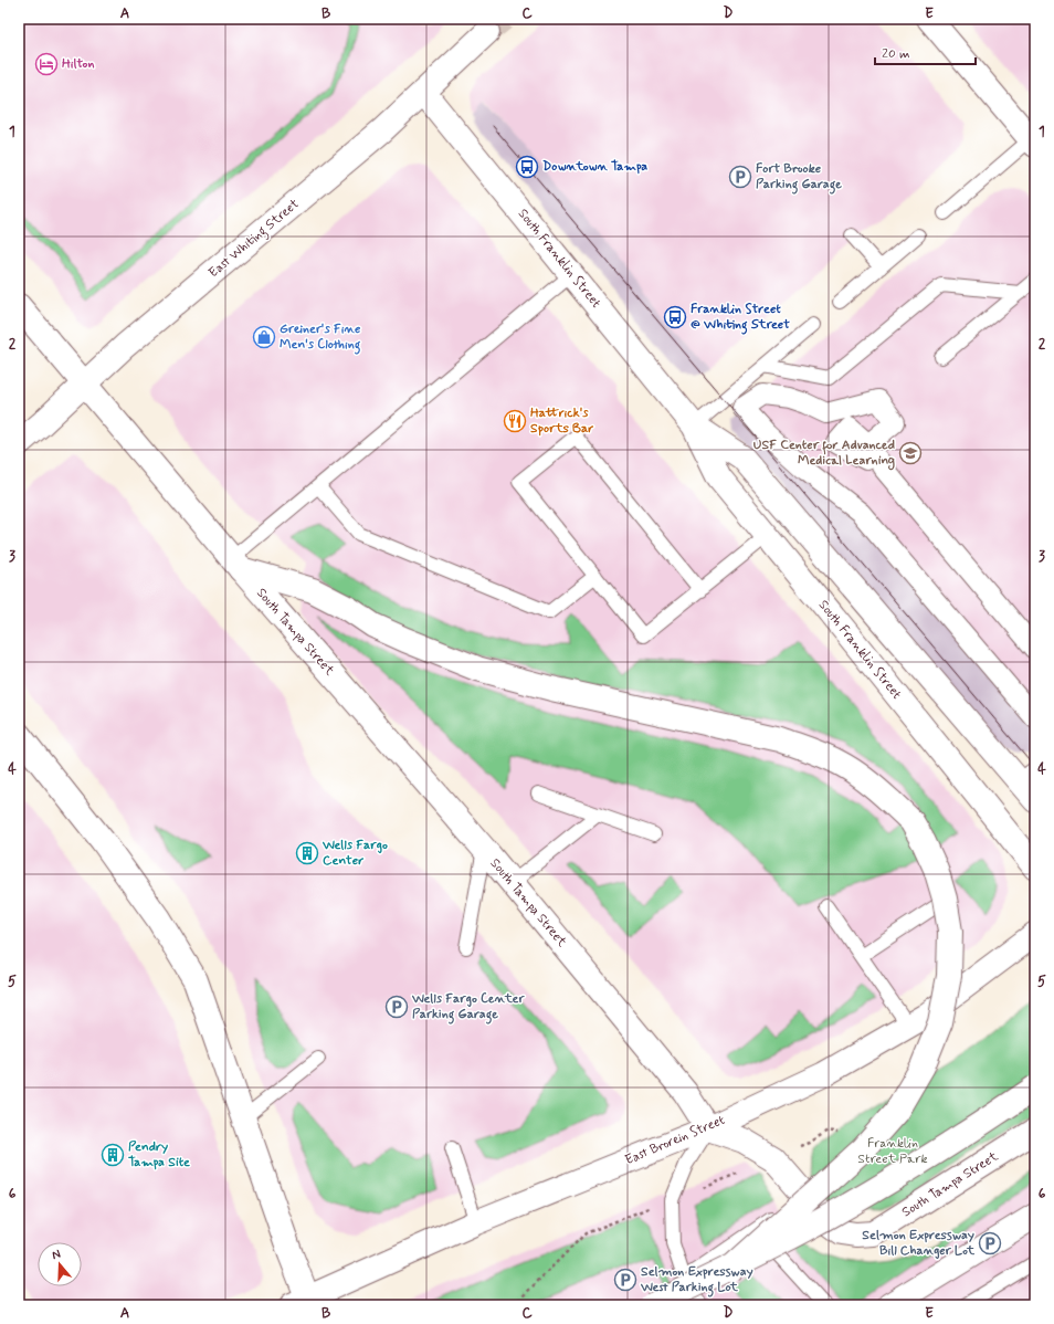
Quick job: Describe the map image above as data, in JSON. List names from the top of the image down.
{
  "streets": {
    "main road": [
      "East Whiting Street",
      "South Franklin Street",
      "South Tampa Street",
      "East Brorein Street"
    ]
  },
  "crossings": [
    ["East Whiting Street", "South Franklin Street"],
    ["East Whiting Street", "South Tampa Street"],
    ["South Tampa Street", "East Brorein Street"]
  ],
  "parks": ["Franklin Street Park"],
  "places": {
    "hotel": ["Hilton"],
    "bus stop": ["Downtown Tampa", "Franklin Street @ Whiting Street"],
    "parking": [
      "Fort Brooke Parking Garage",
      "Wells Fargo Center Parking Garage",
      "Selmon Expressway Bill Changer Lot",
      "Selmon Expressway West Parking Lot"
    ],
    "shop": ["Greiner's Fine Men's Clothing"],
    "restaurant": ["Hattrick's Sports Bar"],
    "school or university": ["USF Center for Advanced Medical Learning"],
    "building": ["Wells Fargo Center", "Pendry Tampa Site"]
  },
  "scale_bar": "20 m",
  "north": "top",
  "grid": {
    "columns": [
      "A",
      "B",
      "C",
      "D",
      "E"
    ],
    "rows": [
      "1",
      "2",
      "3",
      "4",
      "5",
      "6"
    ]
  }
}
